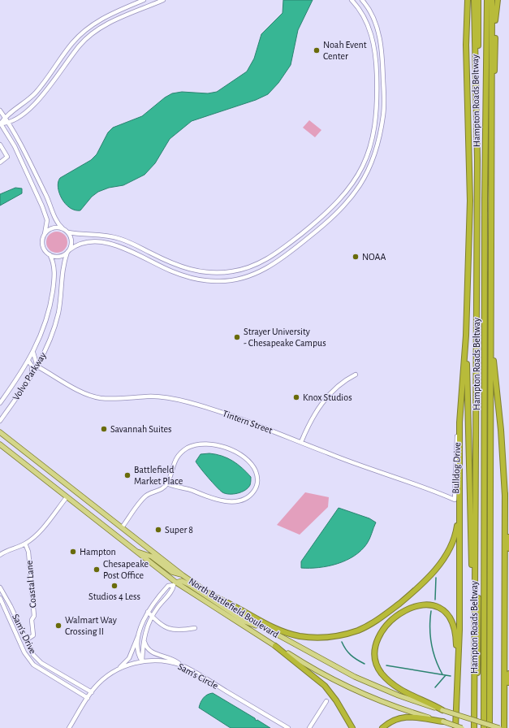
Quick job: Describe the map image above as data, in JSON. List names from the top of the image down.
{
  "streets": {
    "highway": ["Hampton Roads Beltway"],
    "main road": ["North Battlefield Boulevard"],
    "street": [
      "Volvo Parkway",
      "Tintern Street",
      "Bulldog Drive",
      "Coastal Lane",
      "Sam's Drive",
      "Sam's Circle"
    ]
  },
  "crossings": [
    ["Volvo Parkway", "Tintern Street"],
    ["Tintern Street", "Bulldog Drive"],
    ["Coastal Lane", "Sam's Drive"],
    ["Sam's Drive", "Sam's Circle"]
  ],
  "places": [
    "Noah Event Center",
    "NOAA",
    "Strayer University - Chesapeake Campus",
    "Knox Studios",
    "Savannah Suites",
    "Battlefield Market Place",
    "Super 8",
    "Hampton",
    "Chesapeake Post Office",
    "Studios 4 Less",
    "Walmart Way Crossing II"
  ]
}
